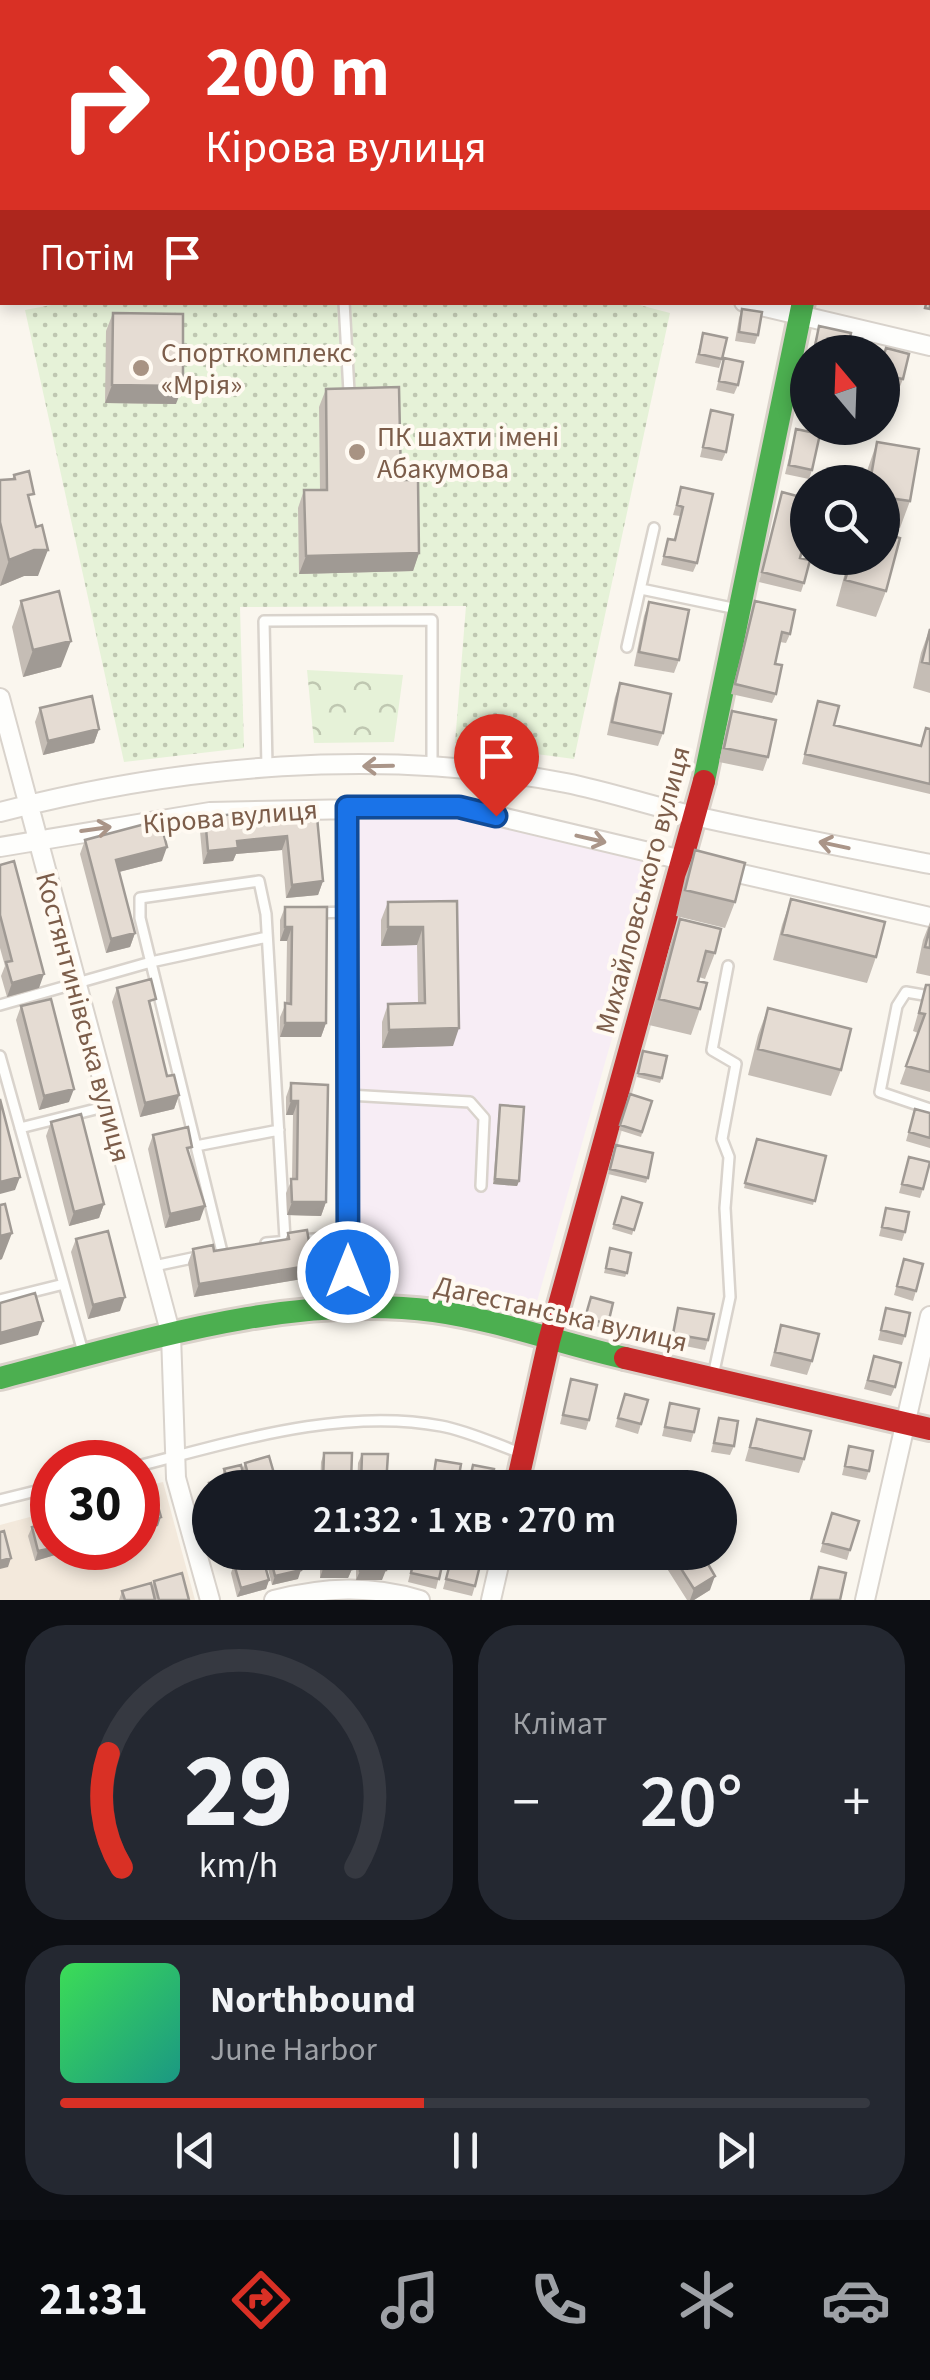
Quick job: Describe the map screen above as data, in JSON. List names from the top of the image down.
{
  "streets": {
    "street": [
      "Кірова вулиця",
      "Михайловського вулиця",
      "Костянтинівська вулиця",
      "Дагестанська вулиця"
    ]
  },
  "crossings": [
    ["Кірова вулиця", "Михайловського вулиця"],
    ["Кірова вулиця", "Костянтинівська вулиця"],
    ["Михайловського вулиця", "Дагестанська вулиця"],
    ["Костянтинівська вулиця", "Дагестанська вулиця"]
  ],
  "places": ["Спорткомплекс «Мрія»", "ПК шахти імені Абакумова"],
  "north": "top",
  "page": {
    "turn": ["200 m", "Кірова вулиця"],
    "then": "Потім",
    "limit": "30",
    "trip": "21:32 · 1 хв · 270 m",
    "tile": "Клімат",
    "heat": ["−", "20°", "+"],
    "song": ["Northbound", "June Harbor"],
    "tabs": "21:31",
    "gauge": ["29", "km/h"]
  }
}
